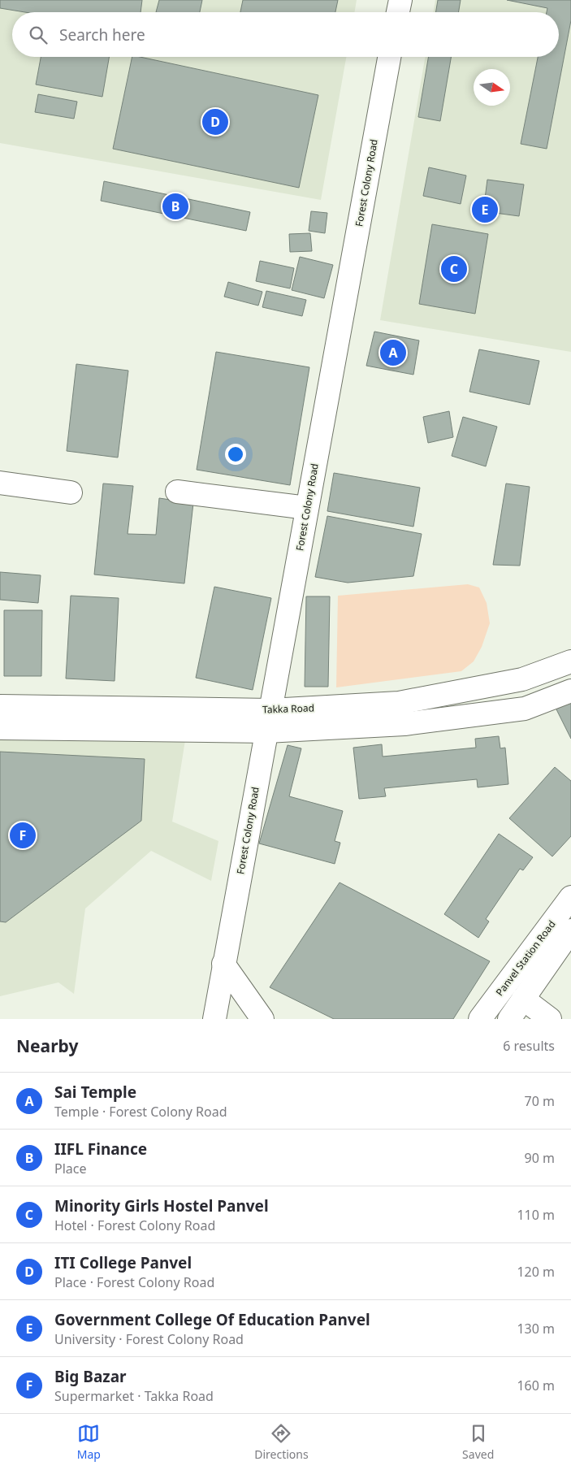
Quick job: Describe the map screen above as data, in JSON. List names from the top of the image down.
{
  "streets": {
    "street": ["Forest Colony Road", "Takka Road", "Panvel Station Road"]
  },
  "crossings": [
    ["Forest Colony Road", "Takka Road"]
  ],
  "north": "right",
  "page": {
    "search": "Search here",
    "pins": [
      "D",
      "B",
      "E",
      "C",
      "A",
      "F"
    ],
    "heading": ["Nearby", "6 results"],
    "list": [
      {
        "mark": "A",
        "name": "Sai Temple",
        "note": "Temple · Forest Colony Road",
        "value": "70 m"
      },
      {
        "mark": "B",
        "name": "IIFL Finance",
        "note": "Place",
        "value": "90 m"
      },
      {
        "mark": "C",
        "name": "Minority Girls Hostel Panvel",
        "note": "Hotel · Forest Colony Road",
        "value": "110 m"
      },
      {
        "mark": "D",
        "name": "ITI College Panvel",
        "note": "Place · Forest Colony Road",
        "value": "120 m"
      },
      {
        "mark": "E",
        "name": "Government College Of Education Panvel",
        "note": "University · Forest Colony Road",
        "value": "130 m"
      },
      {
        "mark": "F",
        "name": "Big Bazar",
        "note": "Supermarket · Takka Road",
        "value": "160 m"
      }
    ],
    "nav": ["Map", "Directions", "Saved"]
  }
}
